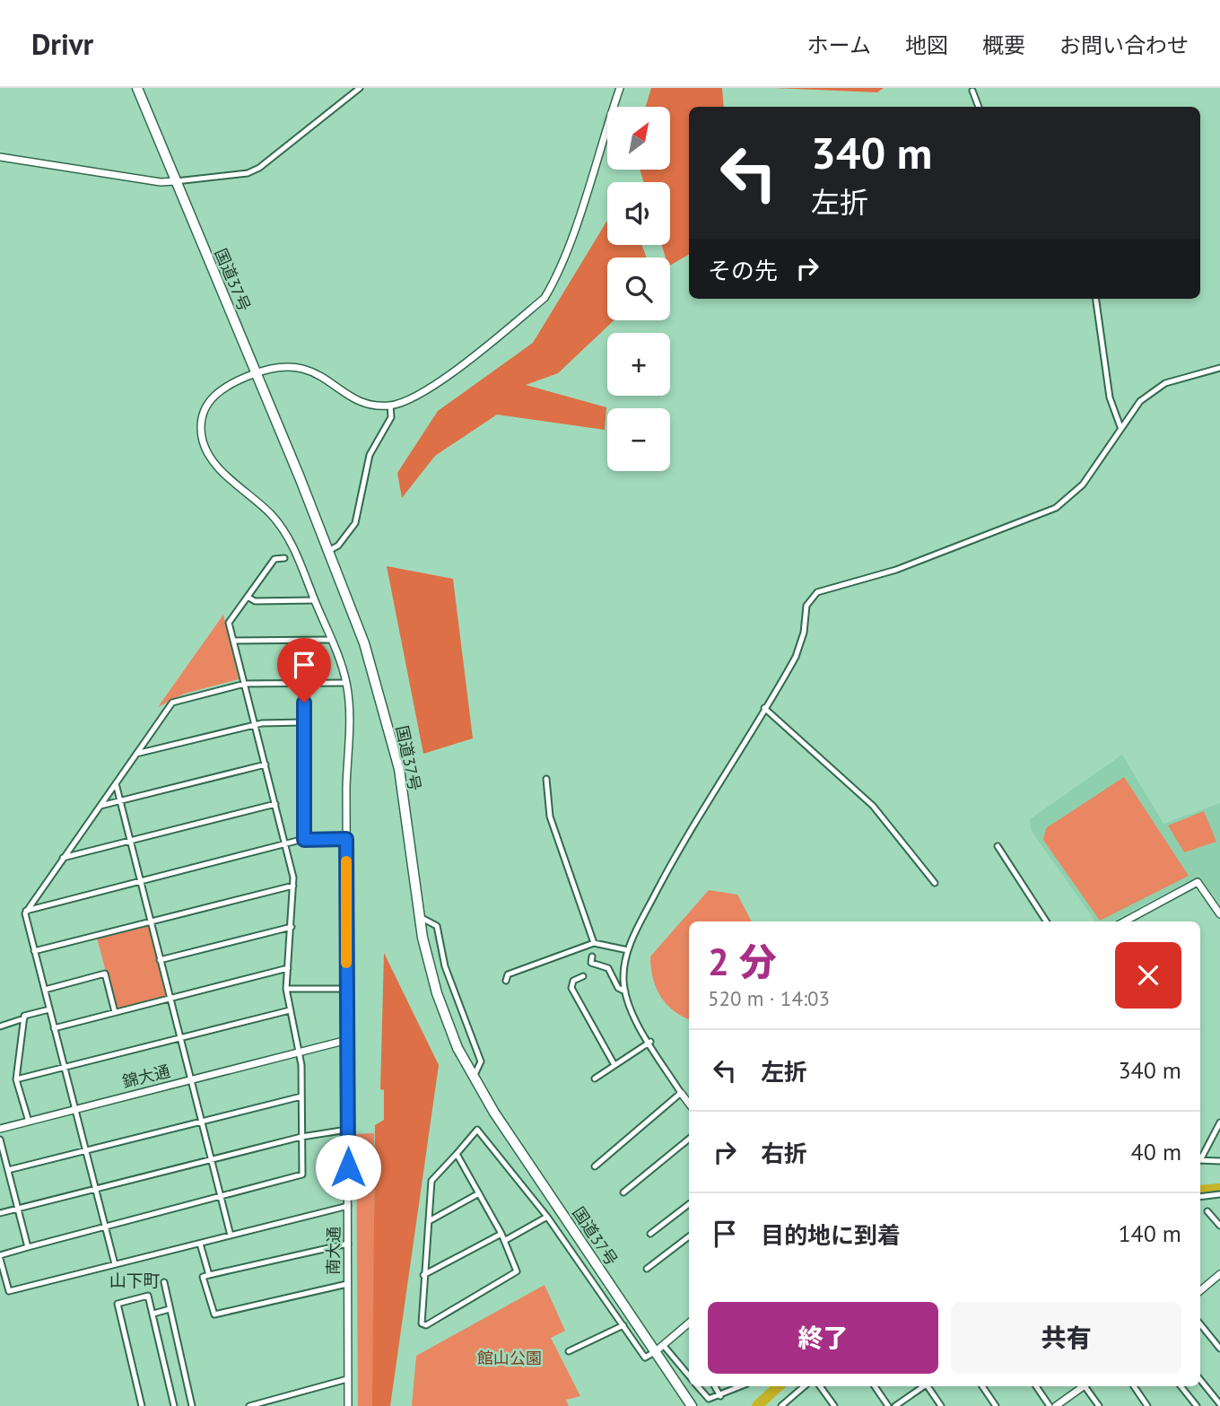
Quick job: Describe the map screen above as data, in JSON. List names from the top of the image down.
{
  "streets": {
    "highway": ["国道37号"],
    "street": ["錦大通", "南大通"]
  },
  "crossings": [
    ["国道37号", "南大通"],
    ["錦大通", "南大通"]
  ],
  "districts": ["山下町"],
  "parks": ["館山公園"],
  "north": "top right",
  "page": {
    "header": "Drivr",
    "nav": [
      "ホーム",
      "地図",
      "概要",
      "お問い合わせ"
    ],
    "map_buttons": ["+", "−"],
    "turn": ["340 m", "左折"],
    "then": "その先",
    "heading": ["2 分", "520 m · 14:03"],
    "list": [
      {
        "name": "左折",
        "value": "340 m"
      },
      {
        "name": "右折",
        "value": "40 m"
      },
      {
        "name": "目的地に到着",
        "value": "140 m"
      }
    ],
    "buttons": ["終了", "共有"]
  }
}
